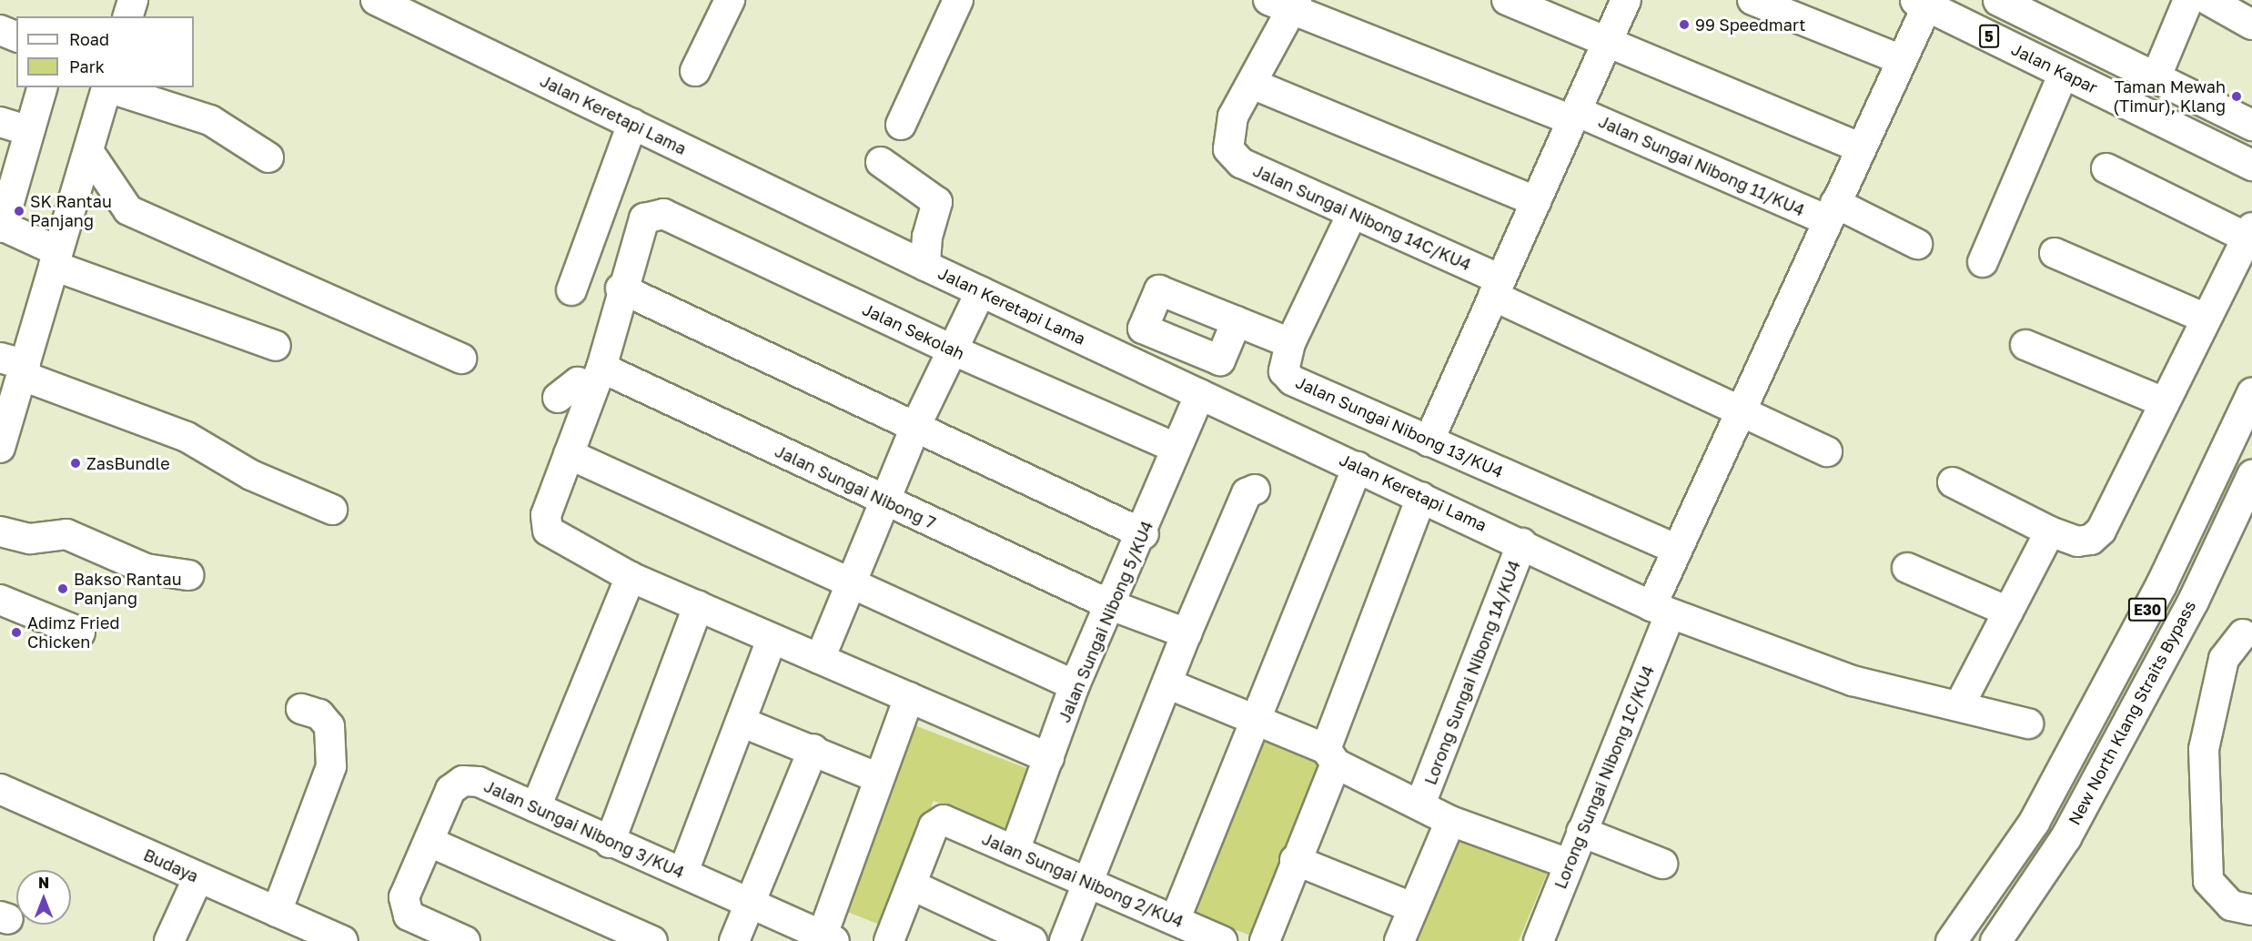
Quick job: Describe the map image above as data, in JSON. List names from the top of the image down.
{
  "streets": {
    "highway": [
      "5",
      "Jalan Kapar",
      "E30",
      "New North Klang Straits Bypass"
    ],
    "street": [
      "Jalan Keretapi Lama",
      "Jalan Sungai Nibong 11/KU4",
      "Jalan Sungai Nibong 14C/KU4",
      "Jalan Sekolah",
      "Jalan Sungai Nibong 13/KU4",
      "Jalan Sungai Nibong 7",
      "Jalan Sungai Nibong 5/KU4",
      "Lorong Sungai Nibong 1A/KU4",
      "Lorong Sungai Nibong 1C/KU4",
      "Jalan Sungai Nibong 3/KU4",
      "Budaya",
      "Jalan Sungai Nibong 2/KU4"
    ]
  },
  "crossings": [
    ["Jalan Kapar", "Lorong Sungai Nibong 1C/KU4"],
    ["Jalan Keretapi Lama", "Jalan Sungai Nibong 5/KU4"],
    ["Jalan Keretapi Lama", "Lorong Sungai Nibong 1A/KU4"],
    ["Jalan Keretapi Lama", "Lorong Sungai Nibong 1C/KU4"],
    ["Jalan Sungai Nibong 11/KU4", "Lorong Sungai Nibong 1C/KU4"],
    ["Jalan Sungai Nibong 14C/KU4", "Jalan Sungai Nibong 13/KU4"],
    ["Jalan Sungai Nibong 14C/KU4", "Lorong Sungai Nibong 1C/KU4"],
    ["Jalan Sekolah", "Jalan Sungai Nibong 5/KU4"],
    ["Jalan Sungai Nibong 13/KU4", "Lorong Sungai Nibong 1C/KU4"],
    ["Jalan Sungai Nibong 7", "Jalan Sungai Nibong 5/KU4"],
    ["Jalan Sungai Nibong 5/KU4", "Jalan Sungai Nibong 2/KU4"]
  ],
  "places": [
    "99 Speedmart",
    "Taman Mewah (Timur), Klang",
    "SK Rantau Panjang",
    "ZasBundle",
    "Bakso Rantau Panjang",
    "Adimz Fried Chicken"
  ],
  "legend": ["Road", "Park"],
  "north": "top"
}
